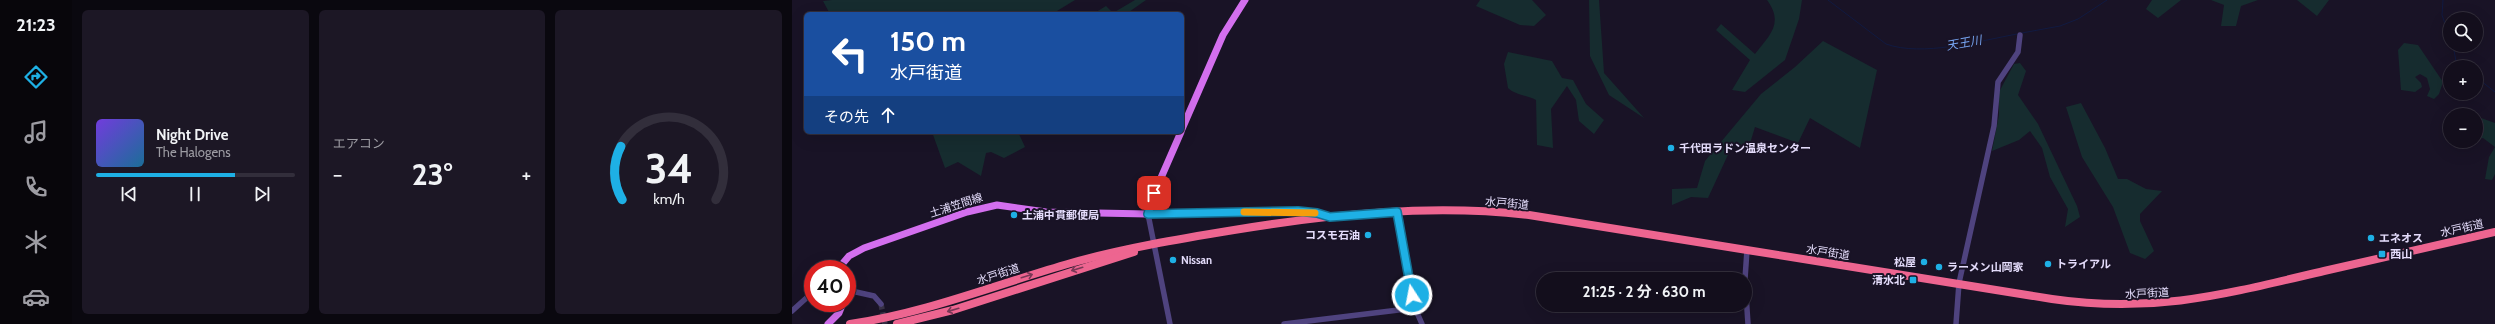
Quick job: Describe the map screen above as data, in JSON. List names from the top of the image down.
{
  "streets": {
    "highway": ["水戸街道"],
    "main road": ["土浦笠間線"]
  },
  "water": ["天王川"],
  "places": {
    "other": [
      "千代田ラドン温泉センター",
      "土浦中貫郵便局",
      "コスモ石油",
      "エネオス",
      "Nissan",
      "松屋",
      "トライアル",
      "ラーメン山岡家"
    ],
    "transit": ["西山", "清水北"]
  },
  "page": {
    "tabs": "21:23",
    "tile": "エアコン",
    "map_buttons": ["+", "−"],
    "turn": ["150 m", "水戸街道"],
    "then": "その先",
    "song": ["Night Drive", "The Halogens"],
    "heat": ["−", "23°", "+"],
    "limit": "40",
    "trip": "21:25 · 2 分 · 630 m",
    "gauge": ["34", "km/h"]
  }
}
